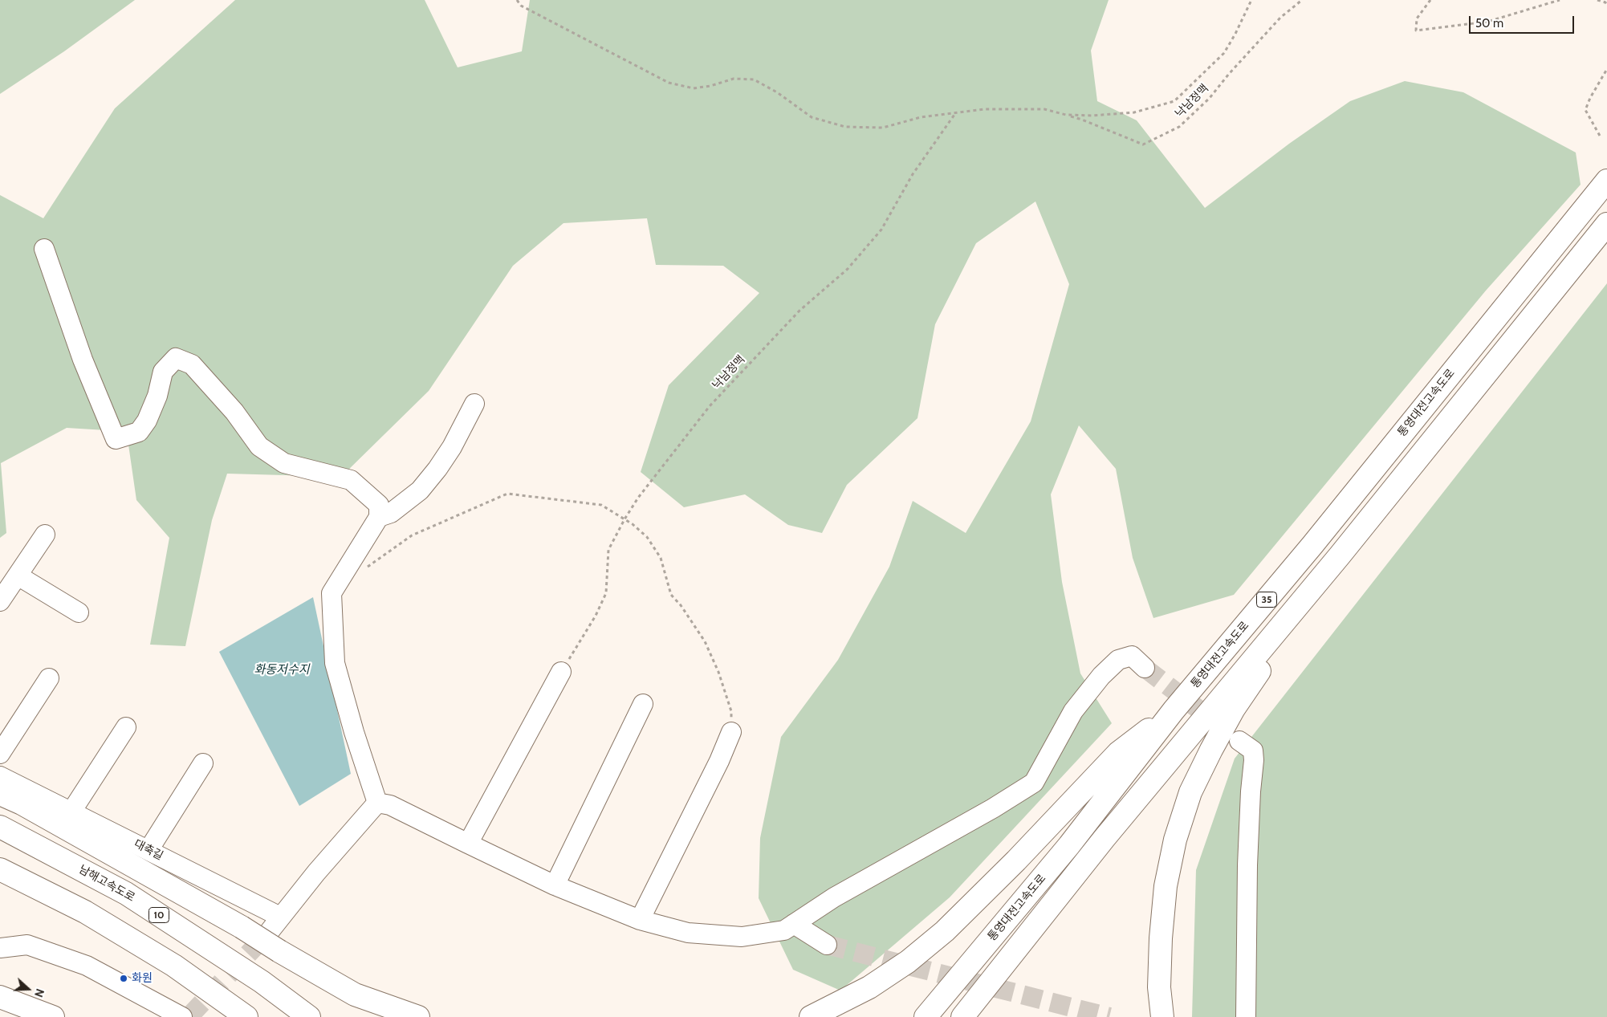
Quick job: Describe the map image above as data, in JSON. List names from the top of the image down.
{
  "streets": {
    "main road": [
      "통영대전고속도로",
      "35",
      "남해고속도로",
      "10"
    ],
    "street": ["대축길"],
    "path": ["낙남정맥"]
  },
  "water": ["화동저수지"],
  "places": ["화원"],
  "scale_bar": "50 m",
  "north": "right"
}
